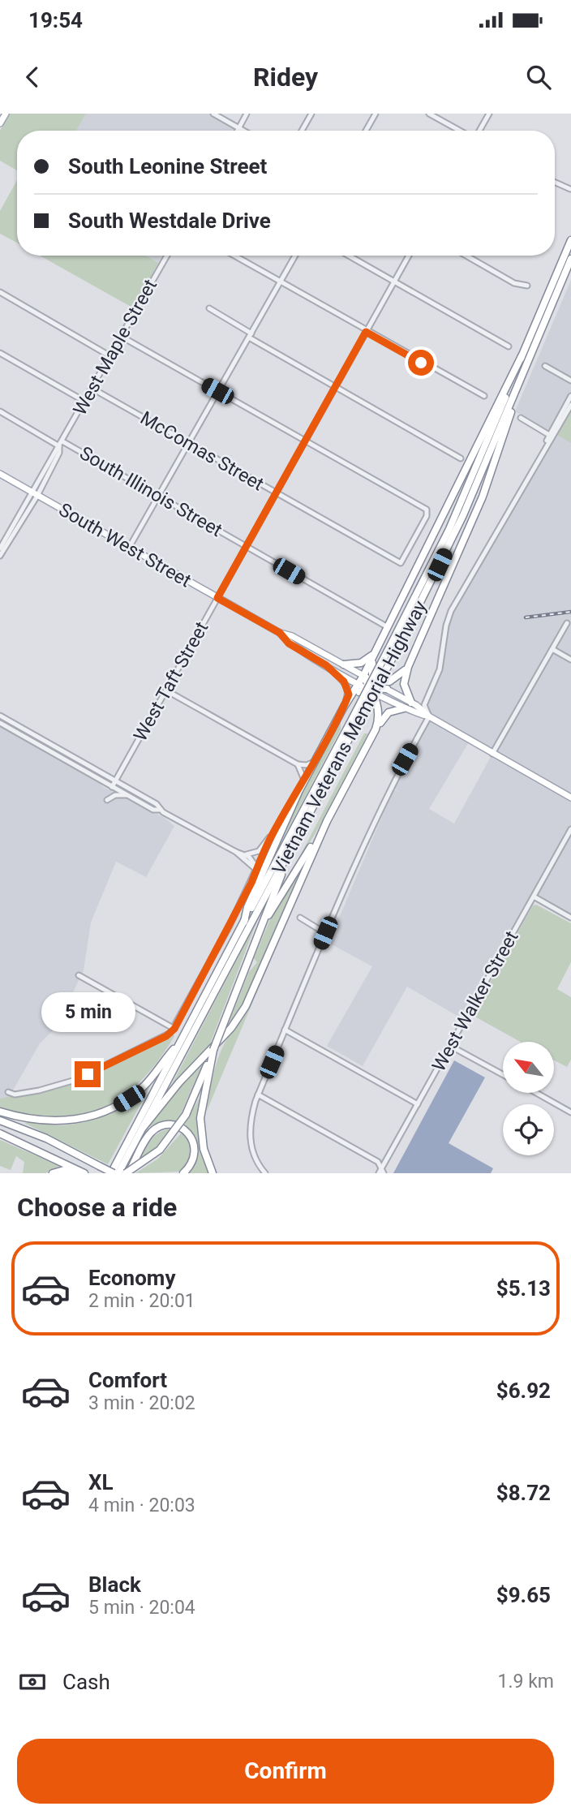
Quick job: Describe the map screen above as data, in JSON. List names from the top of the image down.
{
  "streets": {
    "highway": ["Vietnam Veterans Memorial Highway"],
    "main road": ["South West Street"],
    "street": [
      "West Maple Street",
      "McComas Street",
      "South Illinois Street",
      "West Taft Street",
      "West Walker Street"
    ]
  },
  "crossings": [
    ["West Maple Street", "McComas Street"],
    ["West Maple Street", "South Illinois Street"],
    ["West Maple Street", "South West Street"],
    ["McComas Street", "West Taft Street"],
    ["South Illinois Street", "West Taft Street"],
    ["South West Street", "West Taft Street"]
  ],
  "north": "top left",
  "page": {
    "status": "19:54",
    "header": "Ridey",
    "banner": ["South Leonine Street", "South Westdale Drive"],
    "bubble": "5 min",
    "heading": "Choose a ride",
    "list": [
      {
        "name": "Economy",
        "note": "2 min · 20:01",
        "value": "$5.13"
      },
      {
        "name": "Comfort",
        "note": "3 min · 20:02",
        "value": "$6.92"
      },
      {
        "name": "XL",
        "note": "4 min · 20:03",
        "value": "$8.72"
      },
      {
        "name": "Black",
        "note": "5 min · 20:04",
        "value": "$9.65"
      }
    ],
    "pay": ["Cash", "1.9 km"],
    "buttons": "Confirm"
  }
}
